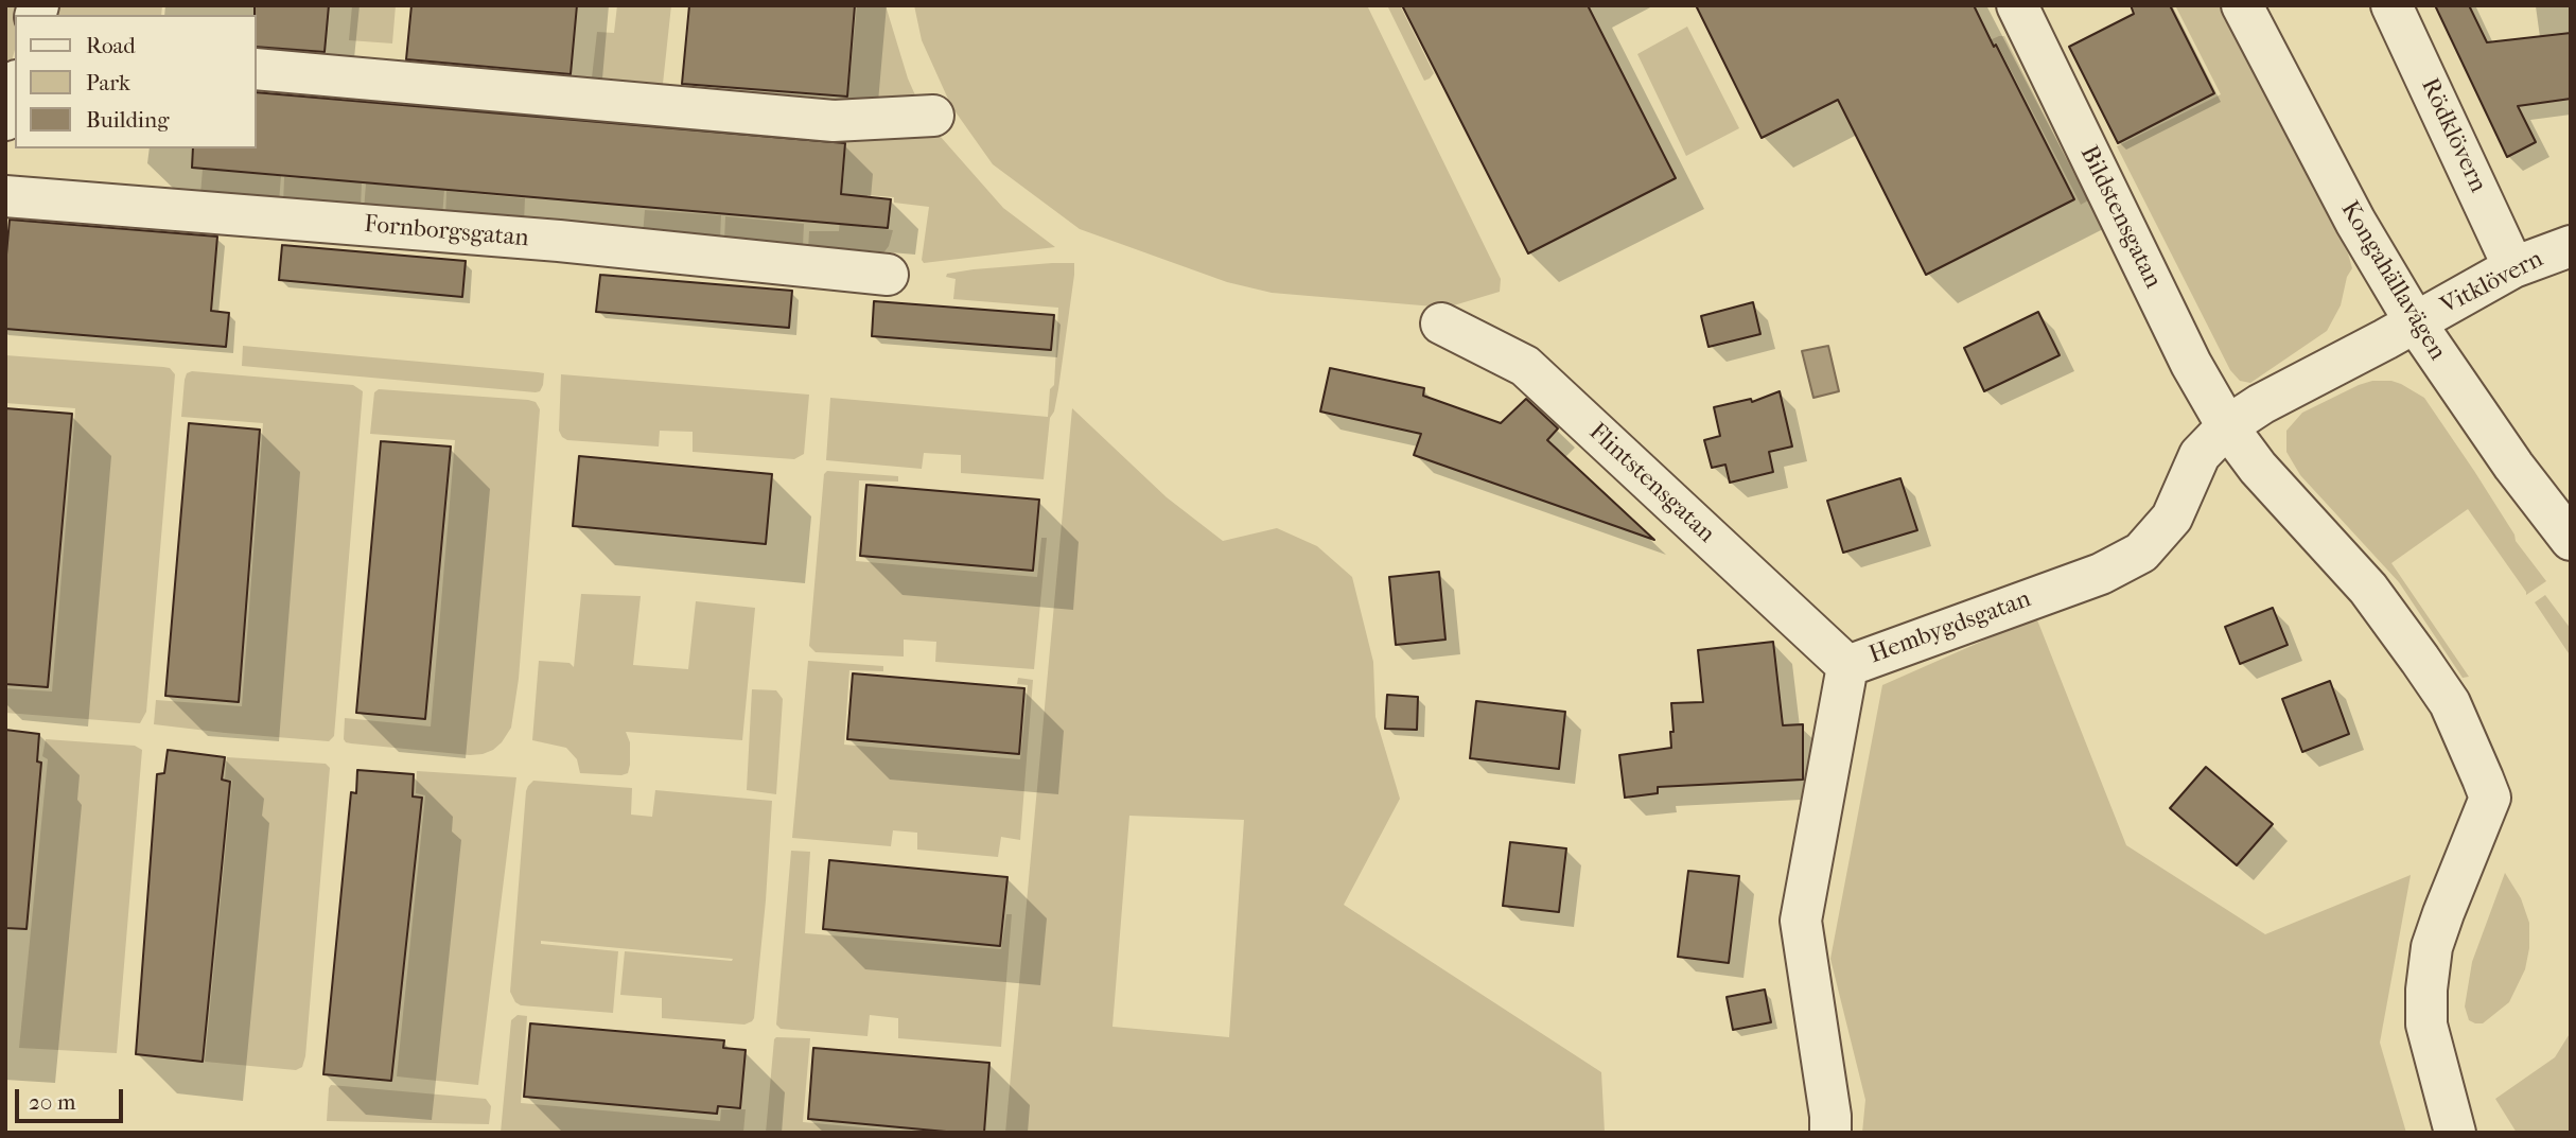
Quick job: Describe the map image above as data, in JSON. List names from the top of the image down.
{
  "streets": {
    "street": [
      "Rödklövern",
      "Bildstensgatan",
      "Fornborgsgatan",
      "Kongahällavägen",
      "Vitklövern",
      "Flintstensgatan",
      "Hembygdsgatan"
    ]
  },
  "crossings": [
    ["Rödklövern", "Vitklövern"],
    ["Bildstensgatan", "Hembygdsgatan"],
    ["Kongahällavägen", "Vitklövern"],
    ["Kongahällavägen", "Hembygdsgatan"],
    ["Vitklövern", "Hembygdsgatan"],
    ["Flintstensgatan", "Hembygdsgatan"]
  ],
  "legend": ["Road", "Park", "Building"],
  "scale_bar": "20 m"
}
